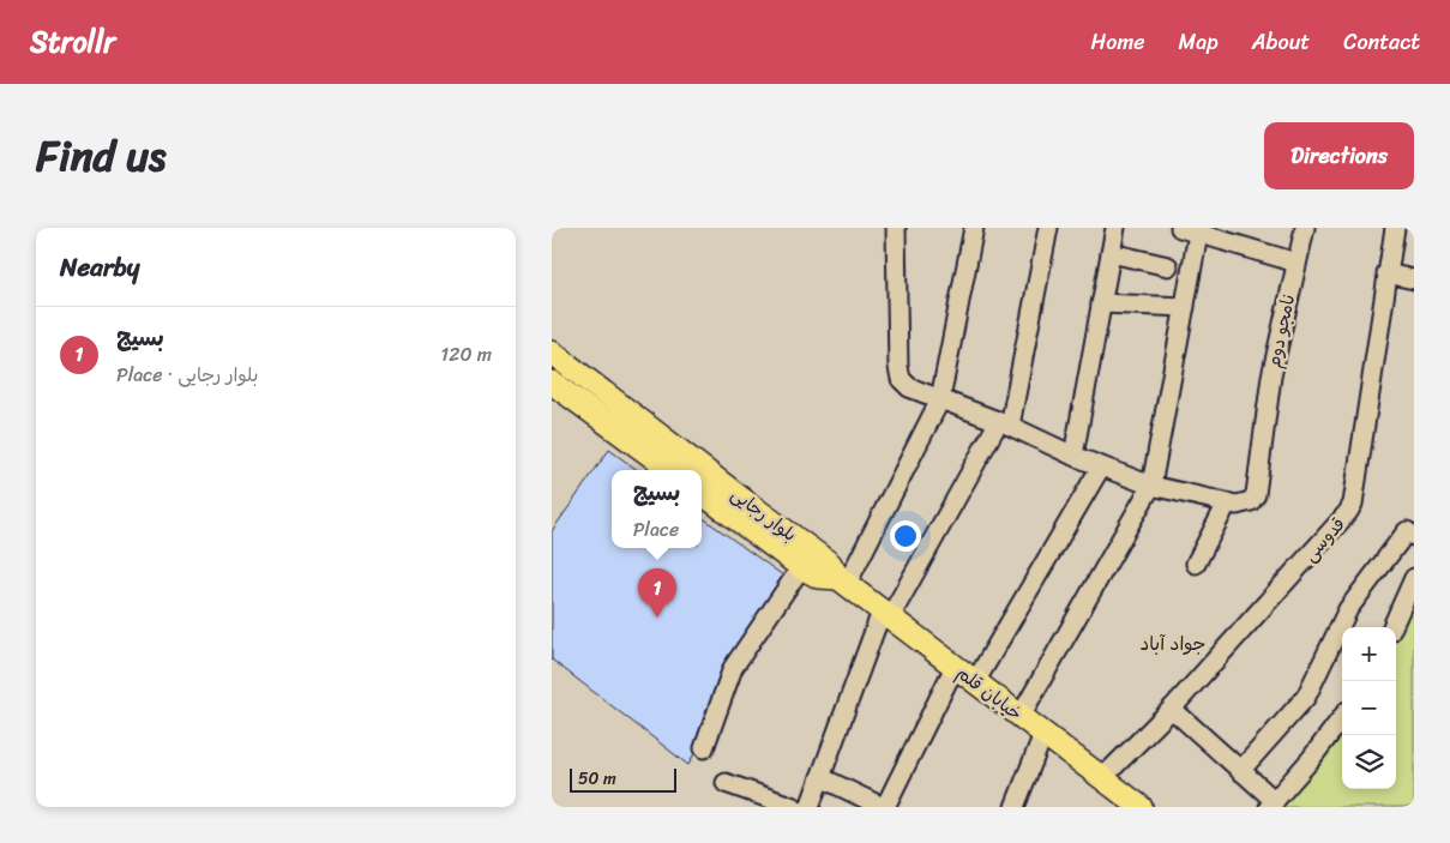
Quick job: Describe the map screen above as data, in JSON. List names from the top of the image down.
{
  "streets": {
    "main road": ["بلوار رجایی", "خیابان قلم"],
    "street": ["نامجو دوم", "قدوسی"]
  },
  "crossings": [
    ["بلوار رجایی", "خیابان قلم"],
    ["قدوسی", "خیابان قلم"]
  ],
  "districts": ["جواد آباد"],
  "scale_bar": "50 m",
  "page": {
    "header": "Strollr",
    "nav": [
      "Home",
      "Map",
      "About",
      "Contact"
    ],
    "title": "Find us",
    "buttons": "Directions",
    "heading": "Nearby",
    "list": [
      {
        "mark": "1",
        "name": "بسیج",
        "note": "Place · بلوار رجایی",
        "value": "120 m"
      }
    ],
    "popup": ["بسیج", "Place"],
    "pins": "1",
    "map_buttons": ["+", "−"],
    "scale": "50 m"
  }
}
